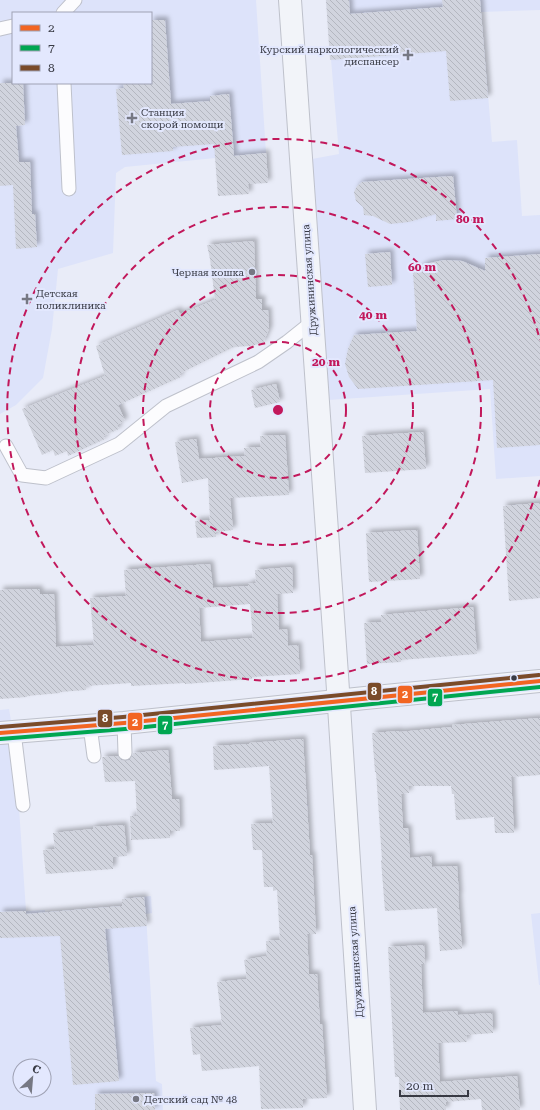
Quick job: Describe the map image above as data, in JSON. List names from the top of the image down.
{
  "streets": {
    "street": ["Дружининская улица"]
  },
  "places": {
    "health": ["Курский наркологический диспансер", "Станция скорой помощи", "Детская поликлиника"],
    "other": ["Черная кошка", "Детский сад № 48"]
  },
  "lines": ["transit line 8", "transit line 2", "transit line 7"],
  "legend": ["2", "7", "8"],
  "scale_bar": "20 m",
  "north": "top right",
  "rings": [
    "80 m",
    "60 m",
    "40 m",
    "20 m"
  ]
}
